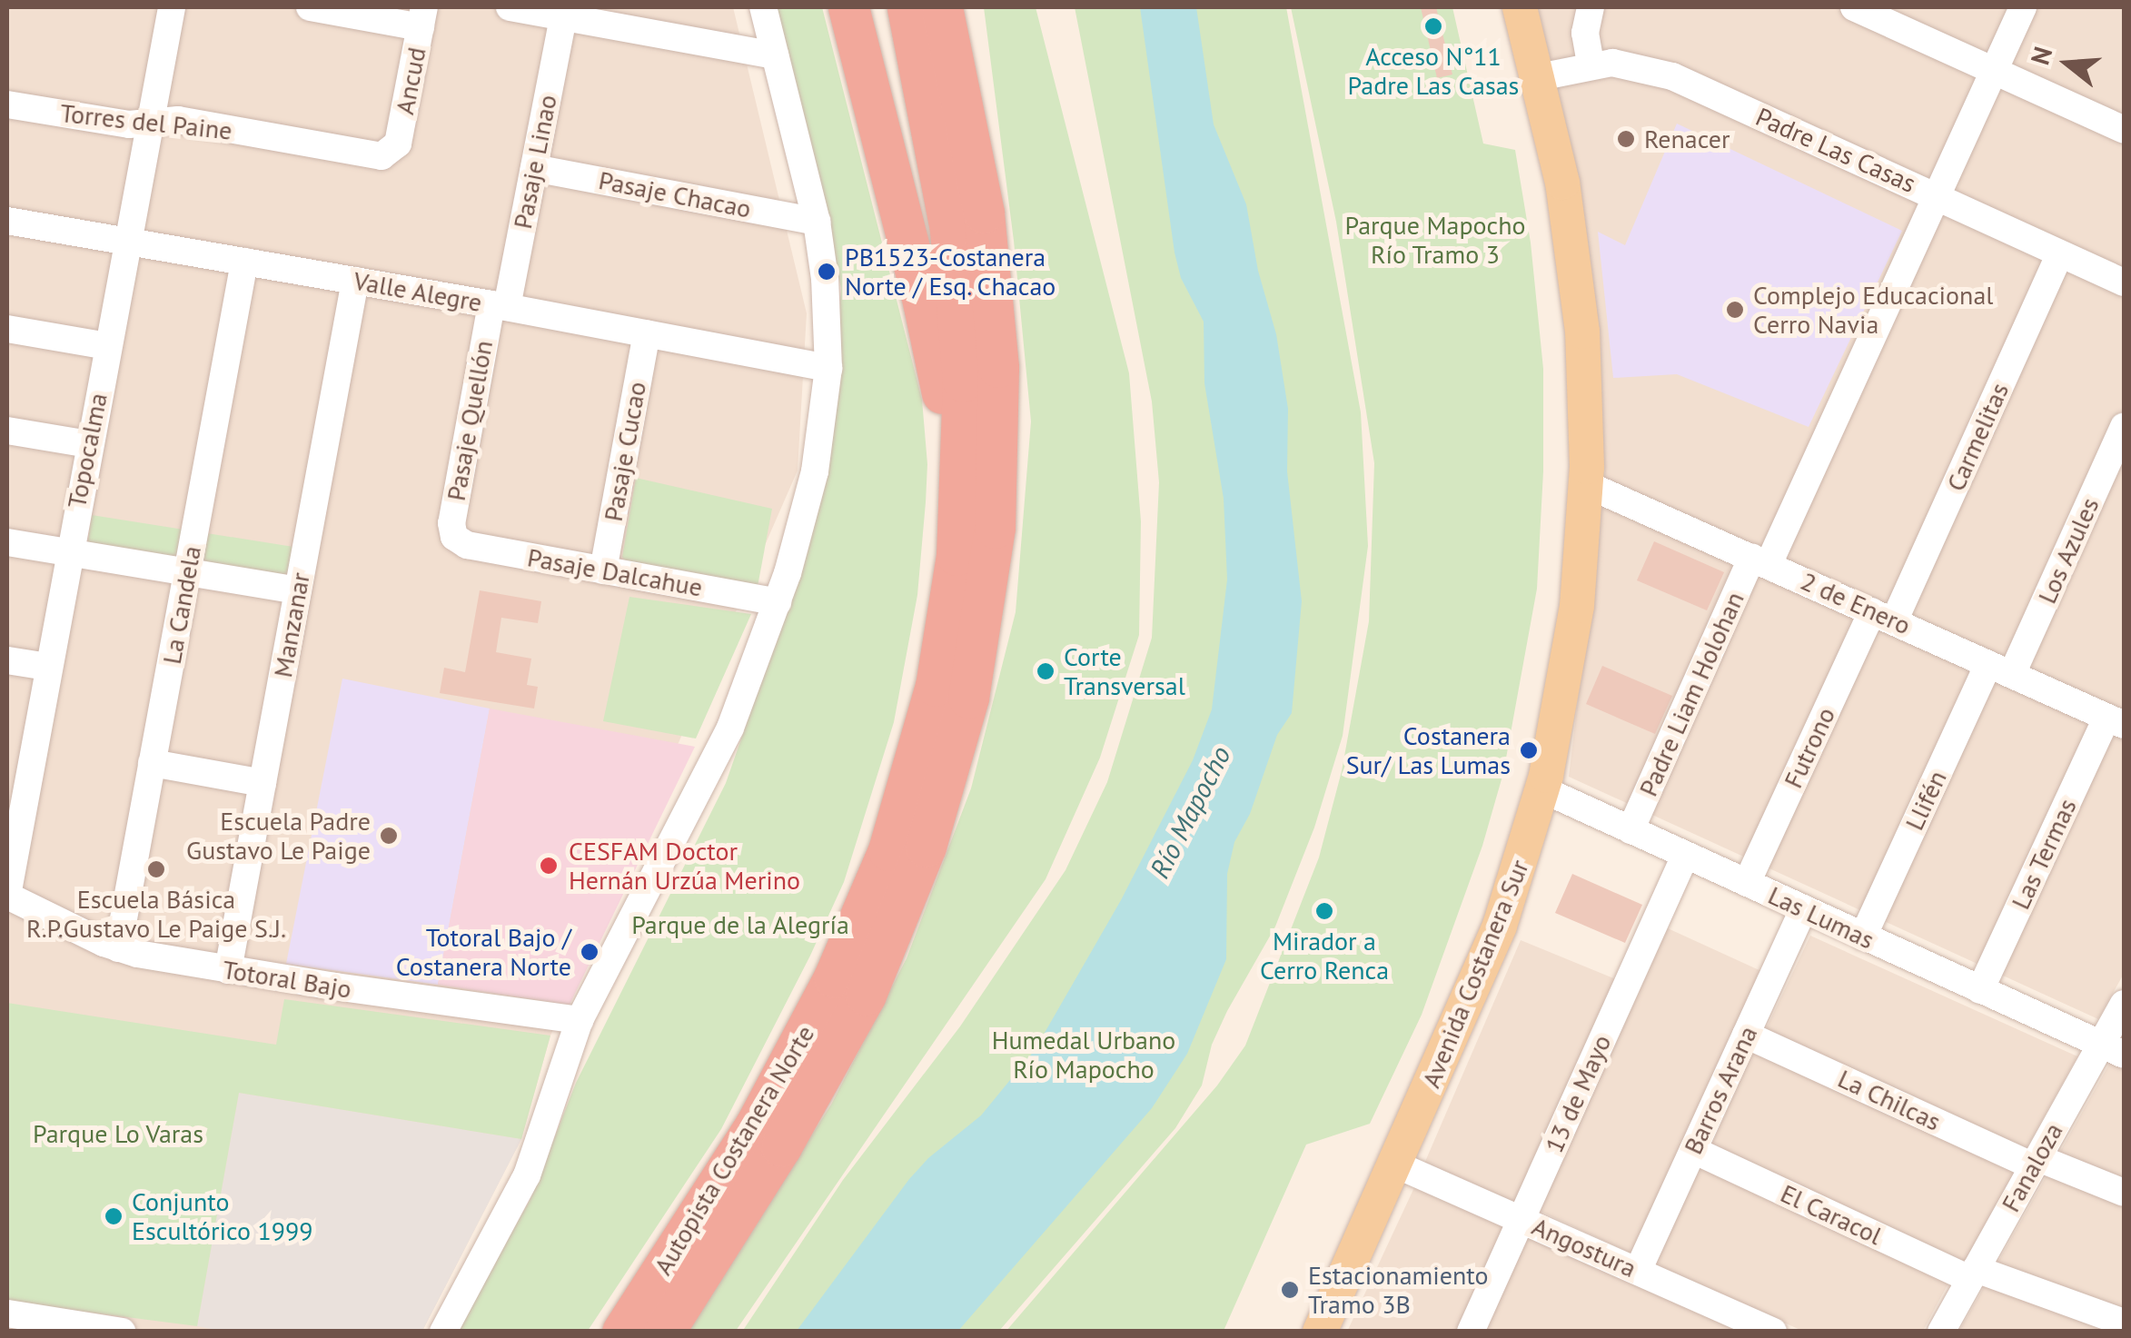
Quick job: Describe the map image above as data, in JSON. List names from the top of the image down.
{
  "streets": {
    "highway": ["Autopista Costanera Norte"],
    "main road": ["Avenida Costanera Sur"],
    "street": [
      "Ancud",
      "Torres del Paine",
      "Padre Las Casas",
      "Pasaje Linao",
      "Pasaje Chacao",
      "Valle Alegre",
      "Pasaje Quellón",
      "Carmelitas",
      "Topocalma",
      "Pasaje Cucao",
      "Los Azules",
      "Pasaje Dalcahue",
      "2 de Enero",
      "La Candela",
      "Manzanar",
      "Padre Liam Holohan",
      "Futrono",
      "Llifén",
      "Las Termas",
      "Las Lumas",
      "Totoral Bajo",
      "Barros Arana",
      "13 de Mayo",
      "La Chilcas",
      "Fanaloza",
      "El Caracol",
      "Angostura"
    ]
  },
  "crossings": [
    ["Ancud", "Torres del Paine"],
    ["Torres del Paine", "Topocalma"],
    ["Padre Las Casas", "Carmelitas"],
    ["Padre Las Casas", "Padre Liam Holohan"],
    ["Padre Las Casas", "Avenida Costanera Sur"],
    ["Pasaje Linao", "Pasaje Chacao"],
    ["Pasaje Linao", "Valle Alegre"],
    ["Pasaje Linao", "Pasaje Quellón"],
    ["Valle Alegre", "Pasaje Quellón"],
    ["Valle Alegre", "Topocalma"],
    ["Valle Alegre", "Pasaje Cucao"],
    ["Valle Alegre", "La Candela"],
    ["Valle Alegre", "Manzanar"],
    ["Pasaje Quellón", "Pasaje Dalcahue"],
    ["Carmelitas", "2 de Enero"],
    ["Carmelitas", "Futrono"],
    ["Topocalma", "Totoral Bajo"],
    ["Pasaje Cucao", "Pasaje Dalcahue"],
    ["Los Azules", "2 de Enero"],
    ["Los Azules", "Llifén"],
    ["2 de Enero", "Padre Liam Holohan"],
    ["2 de Enero", "Futrono"],
    ["2 de Enero", "Llifén"],
    ["2 de Enero", "Las Termas"],
    ["2 de Enero", "Avenida Costanera Sur"],
    ["La Candela", "Totoral Bajo"],
    ["Manzanar", "Totoral Bajo"],
    ["Padre Liam Holohan", "Las Lumas"],
    ["Futrono", "Las Lumas"],
    ["Llifén", "Las Lumas"],
    ["Las Termas", "Las Lumas"],
    ["Las Lumas", "Avenida Costanera Sur"],
    ["Las Lumas", "Barros Arana"],
    ["Las Lumas", "13 de Mayo"],
    ["Las Lumas", "Fanaloza"],
    ["Avenida Costanera Sur", "Angostura"],
    ["Barros Arana", "La Chilcas"],
    ["Barros Arana", "El Caracol"],
    ["Barros Arana", "Angostura"],
    ["13 de Mayo", "Angostura"],
    ["La Chilcas", "Fanaloza"],
    ["Fanaloza", "El Caracol"]
  ],
  "water": ["Río Mapocho"],
  "parks": [
    "Parque Mapocho Río Tramo 3",
    "Parque de la Alegría",
    "Humedal Urbano Río Mapocho",
    "Parque Lo Varas"
  ],
  "places": [
    "Acceso N°11 Padre Las Casas",
    "Renacer",
    "PB1523-Costanera Norte / Esq. Chacao",
    "Complejo Educacional Cerro Navia",
    "Corte Transversal",
    "Costanera Sur/ Las Lumas",
    "Escuela Padre Gustavo Le Paige",
    "CESFAM Doctor Hernán Urzúa Merino",
    "Escuela Básica R.P.Gustavo Le Paige S.J.",
    "Mirador a Cerro Renca",
    "Totoral Bajo / Costanera Norte",
    "Conjunto Escultórico 1999",
    "Estacionamiento Tramo 3B"
  ],
  "north": "left"
}
